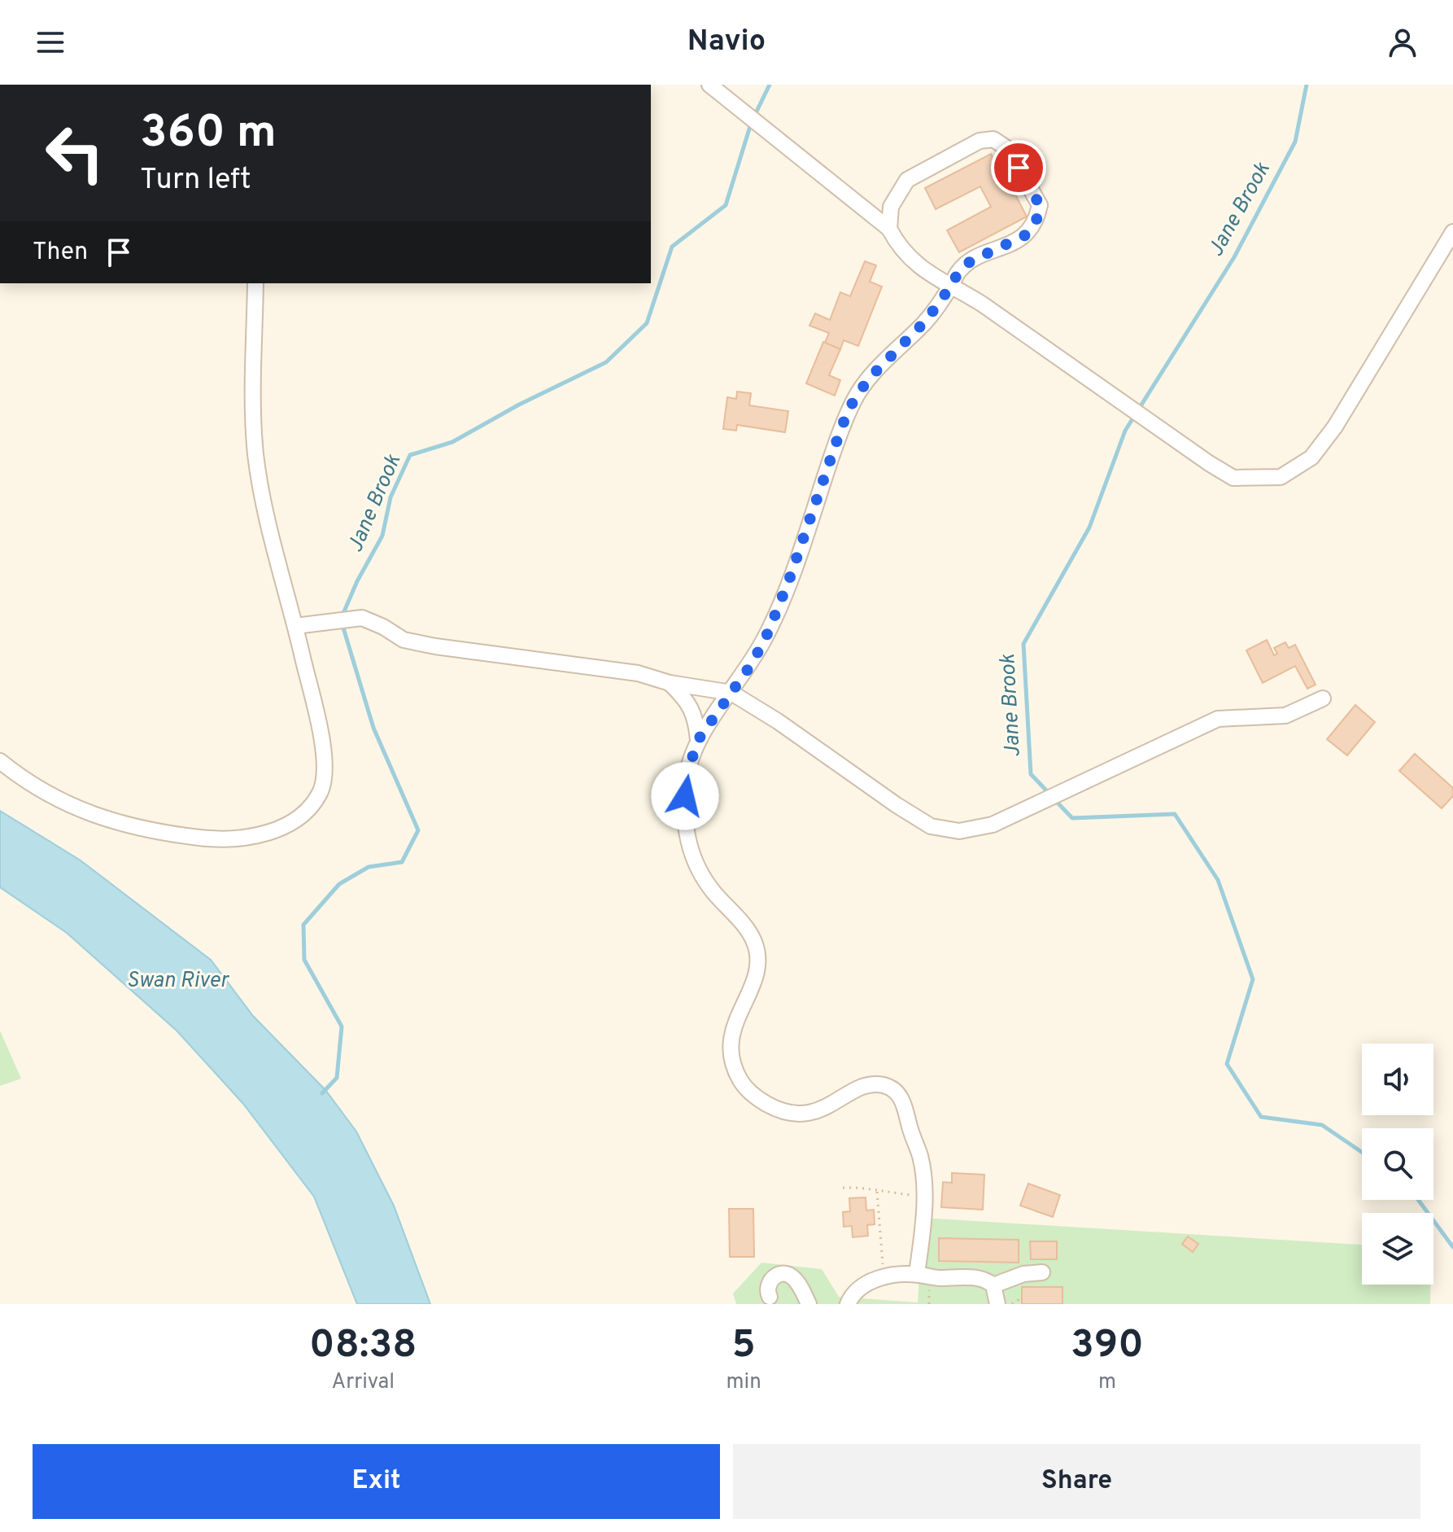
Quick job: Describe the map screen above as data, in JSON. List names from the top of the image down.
{
  "water": ["Jane Brook", "Swan River"],
  "page": {
    "header": "Navio",
    "turn": ["360 m", "Turn left"],
    "then": "Then",
    "eta": [
      "08:38",
      "Arrival",
      "5",
      "min",
      "390",
      "m"
    ],
    "buttons": ["Exit", "Share"]
  }
}
